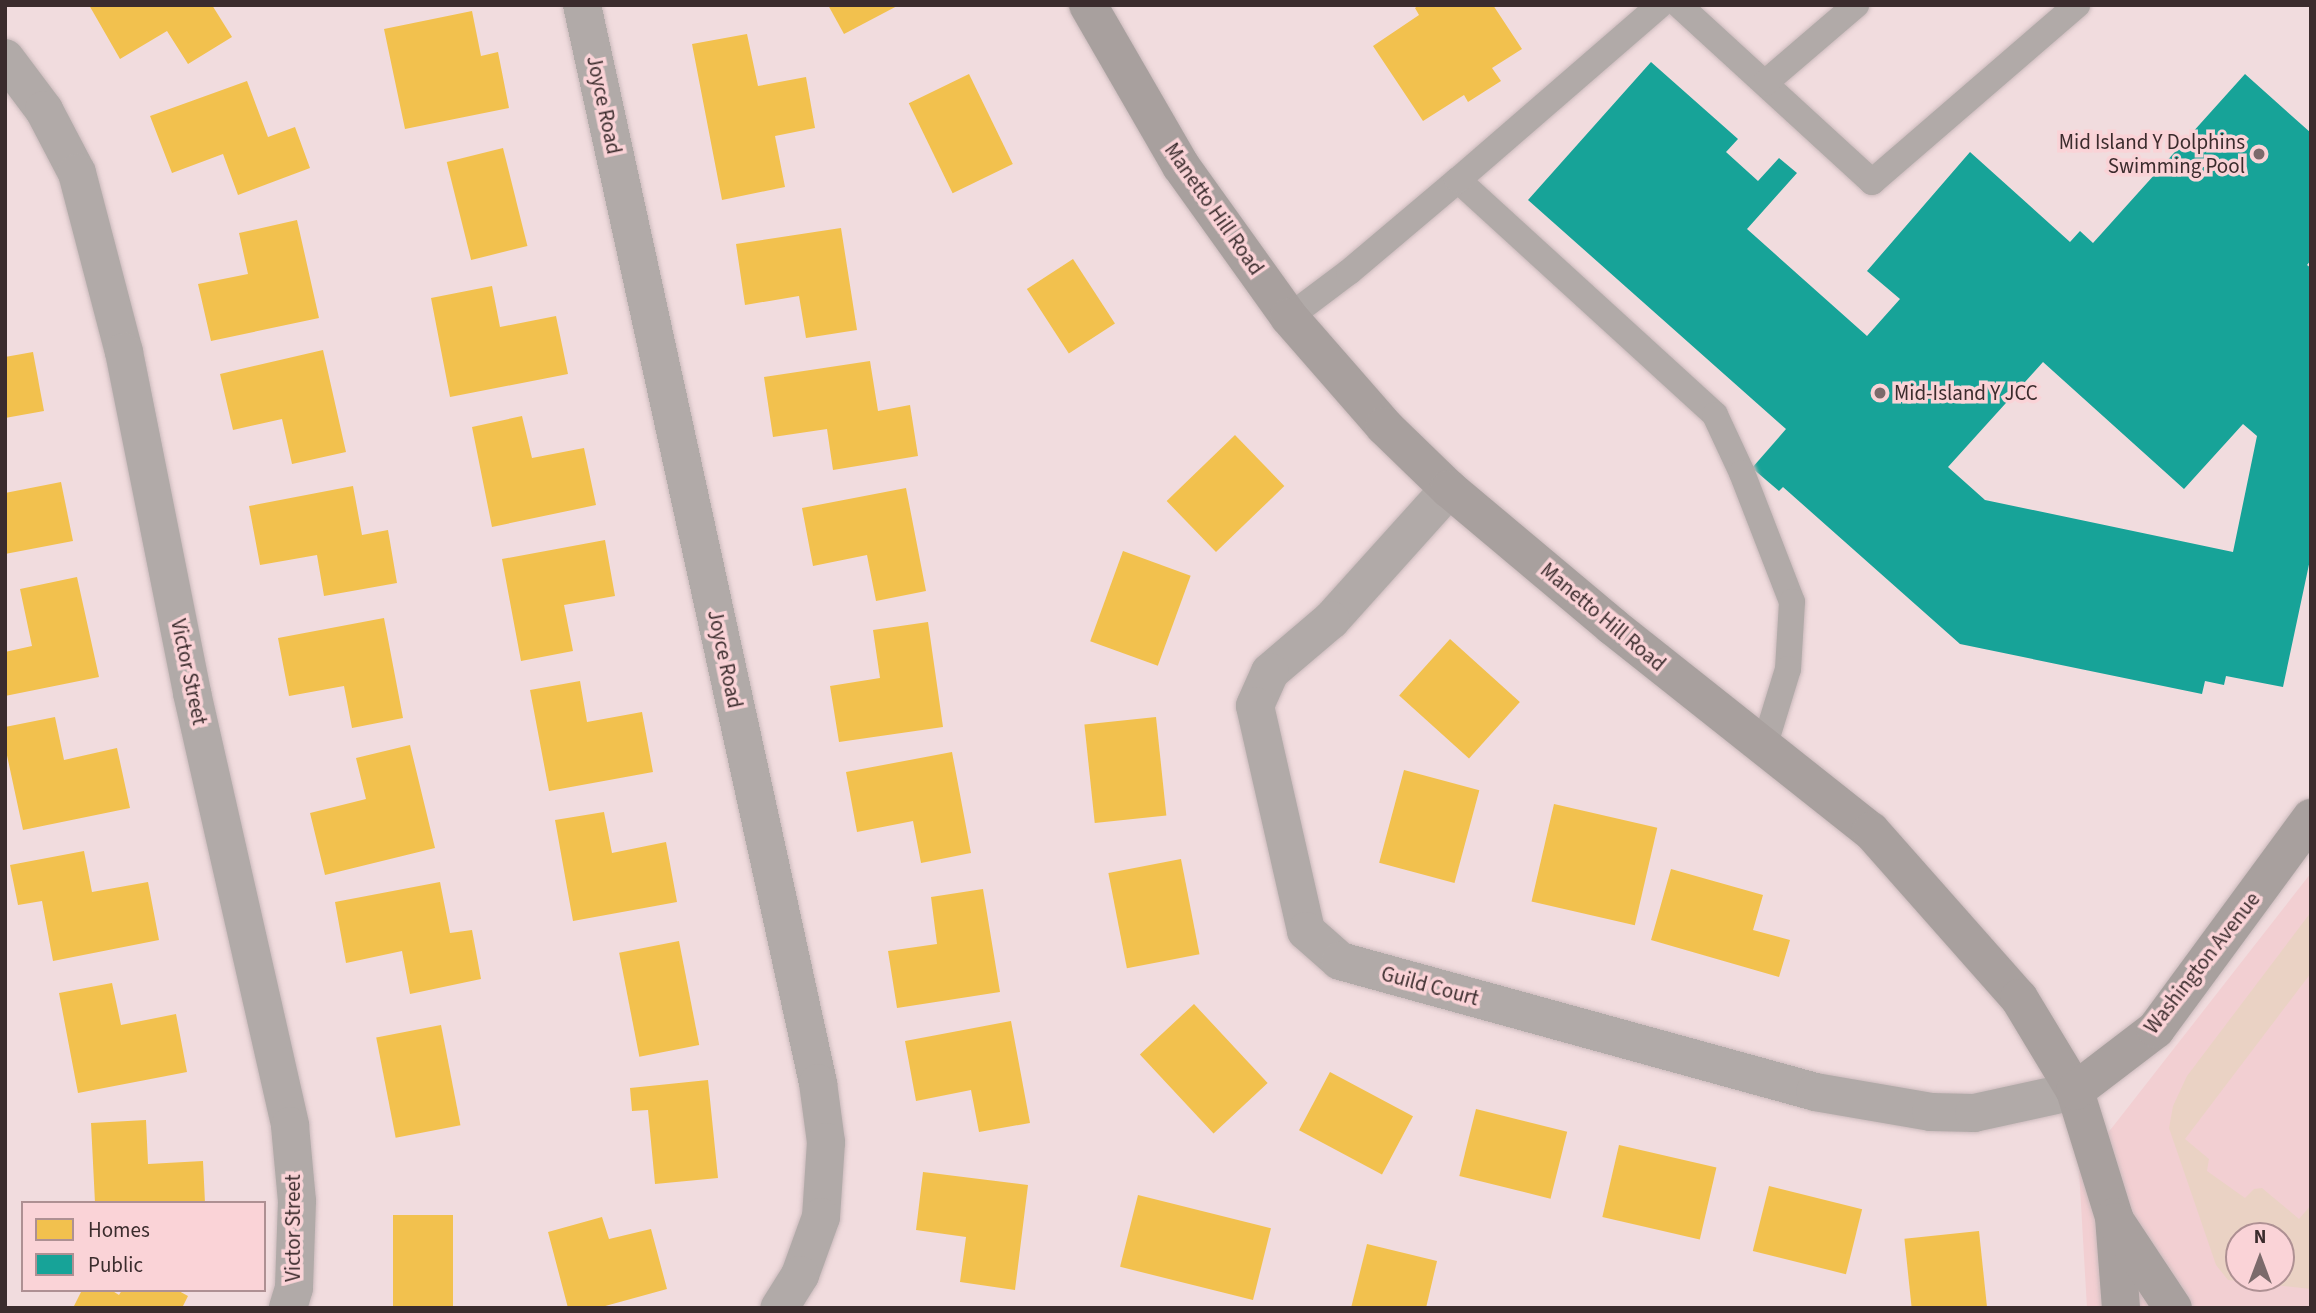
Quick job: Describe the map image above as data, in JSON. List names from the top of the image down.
{
  "streets": {
    "main road": ["Manetto Hill Road", "Washington Avenue"],
    "street": ["Joyce Road", "Victor Street", "Guild Court"]
  },
  "crossings": [
    ["Manetto Hill Road", "Washington Avenue"],
    ["Manetto Hill Road", "Guild Court"],
    ["Washington Avenue", "Guild Court"]
  ],
  "places": ["Mid Island Y Dolphins Swimming Pool", "Mid-Island Y JCC"],
  "legend": ["Homes", "Public"],
  "north": "top"
}
